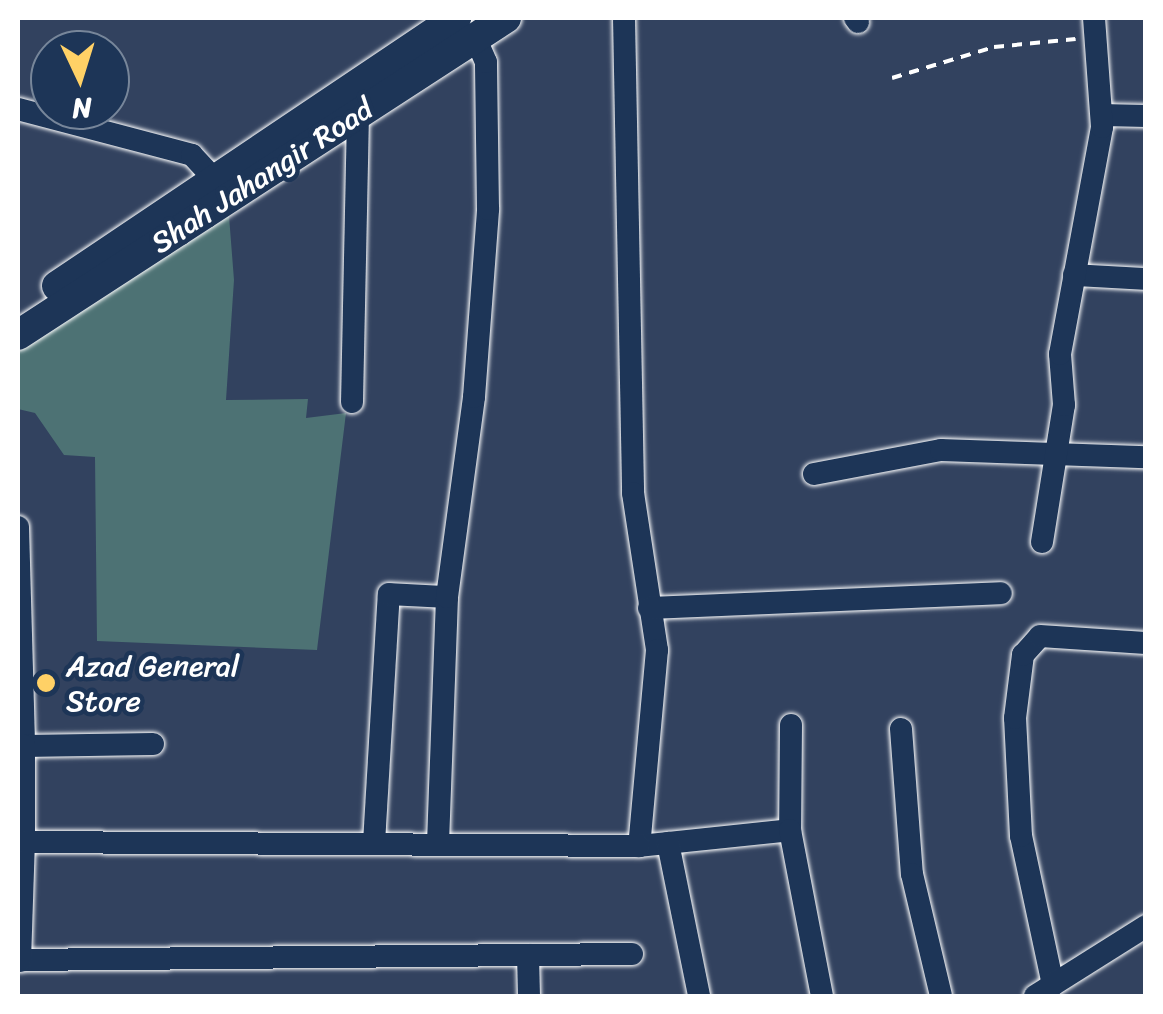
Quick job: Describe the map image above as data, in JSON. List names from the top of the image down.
{
  "streets": {
    "street": ["Shah Jahangir Road"]
  },
  "places": ["Azad General Store"],
  "north": "bottom"
}
